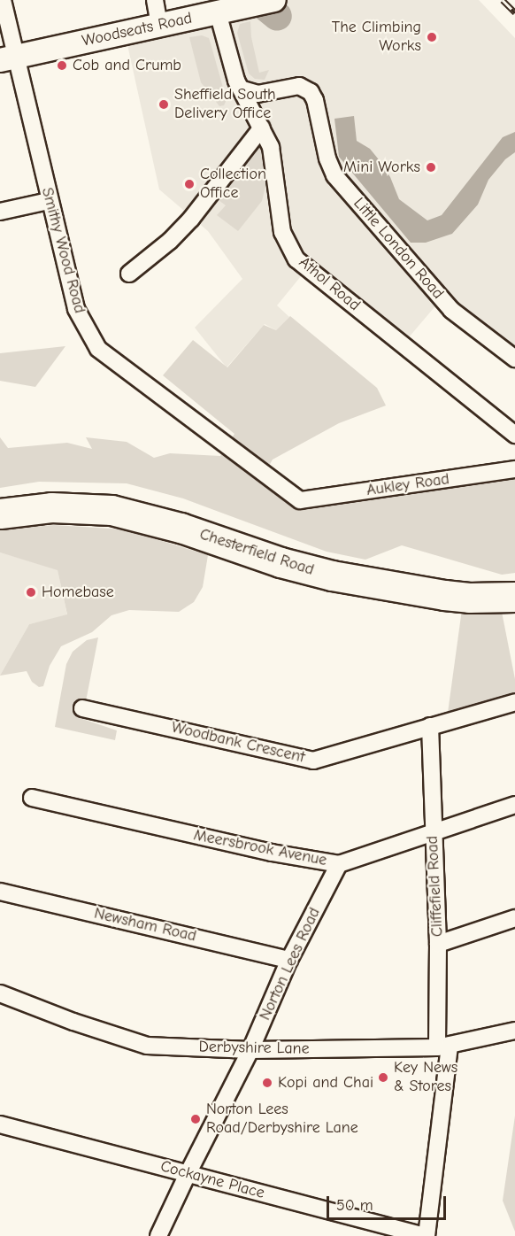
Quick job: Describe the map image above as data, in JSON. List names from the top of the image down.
{
  "streets": {
    "highway": ["Chesterfield Road"],
    "street": [
      "Woodseats Road",
      "Little London Road",
      "Smithy Wood Road",
      "Athol Road",
      "Aukley Road",
      "Woodbank Crescent",
      "Meersbrook Avenue",
      "Cliffefield Road",
      "Newsham Road",
      "Norton Lees Road",
      "Derbyshire Lane",
      "Cockayne Place"
    ]
  },
  "crossings": [
    ["Woodseats Road", "Smithy Wood Road"],
    ["Woodseats Road", "Athol Road"],
    ["Little London Road", "Athol Road"],
    ["Smithy Wood Road", "Aukley Road"],
    ["Woodbank Crescent", "Cliffefield Road"],
    ["Meersbrook Avenue", "Cliffefield Road"],
    ["Meersbrook Avenue", "Norton Lees Road"],
    ["Cliffefield Road", "Derbyshire Lane"],
    ["Cliffefield Road", "Cockayne Place"],
    ["Newsham Road", "Norton Lees Road"],
    ["Norton Lees Road", "Derbyshire Lane"],
    ["Norton Lees Road", "Cockayne Place"]
  ],
  "places": [
    "The Climbing Works",
    "Cob and Crumb",
    "Sheffield South Delivery Office",
    "Mini Works",
    "Collection Office",
    "Homebase",
    "Key News & Stores",
    "Kopi and Chai",
    "Norton Lees Road/Derbyshire Lane"
  ],
  "scale_bar": "50 m"
}
